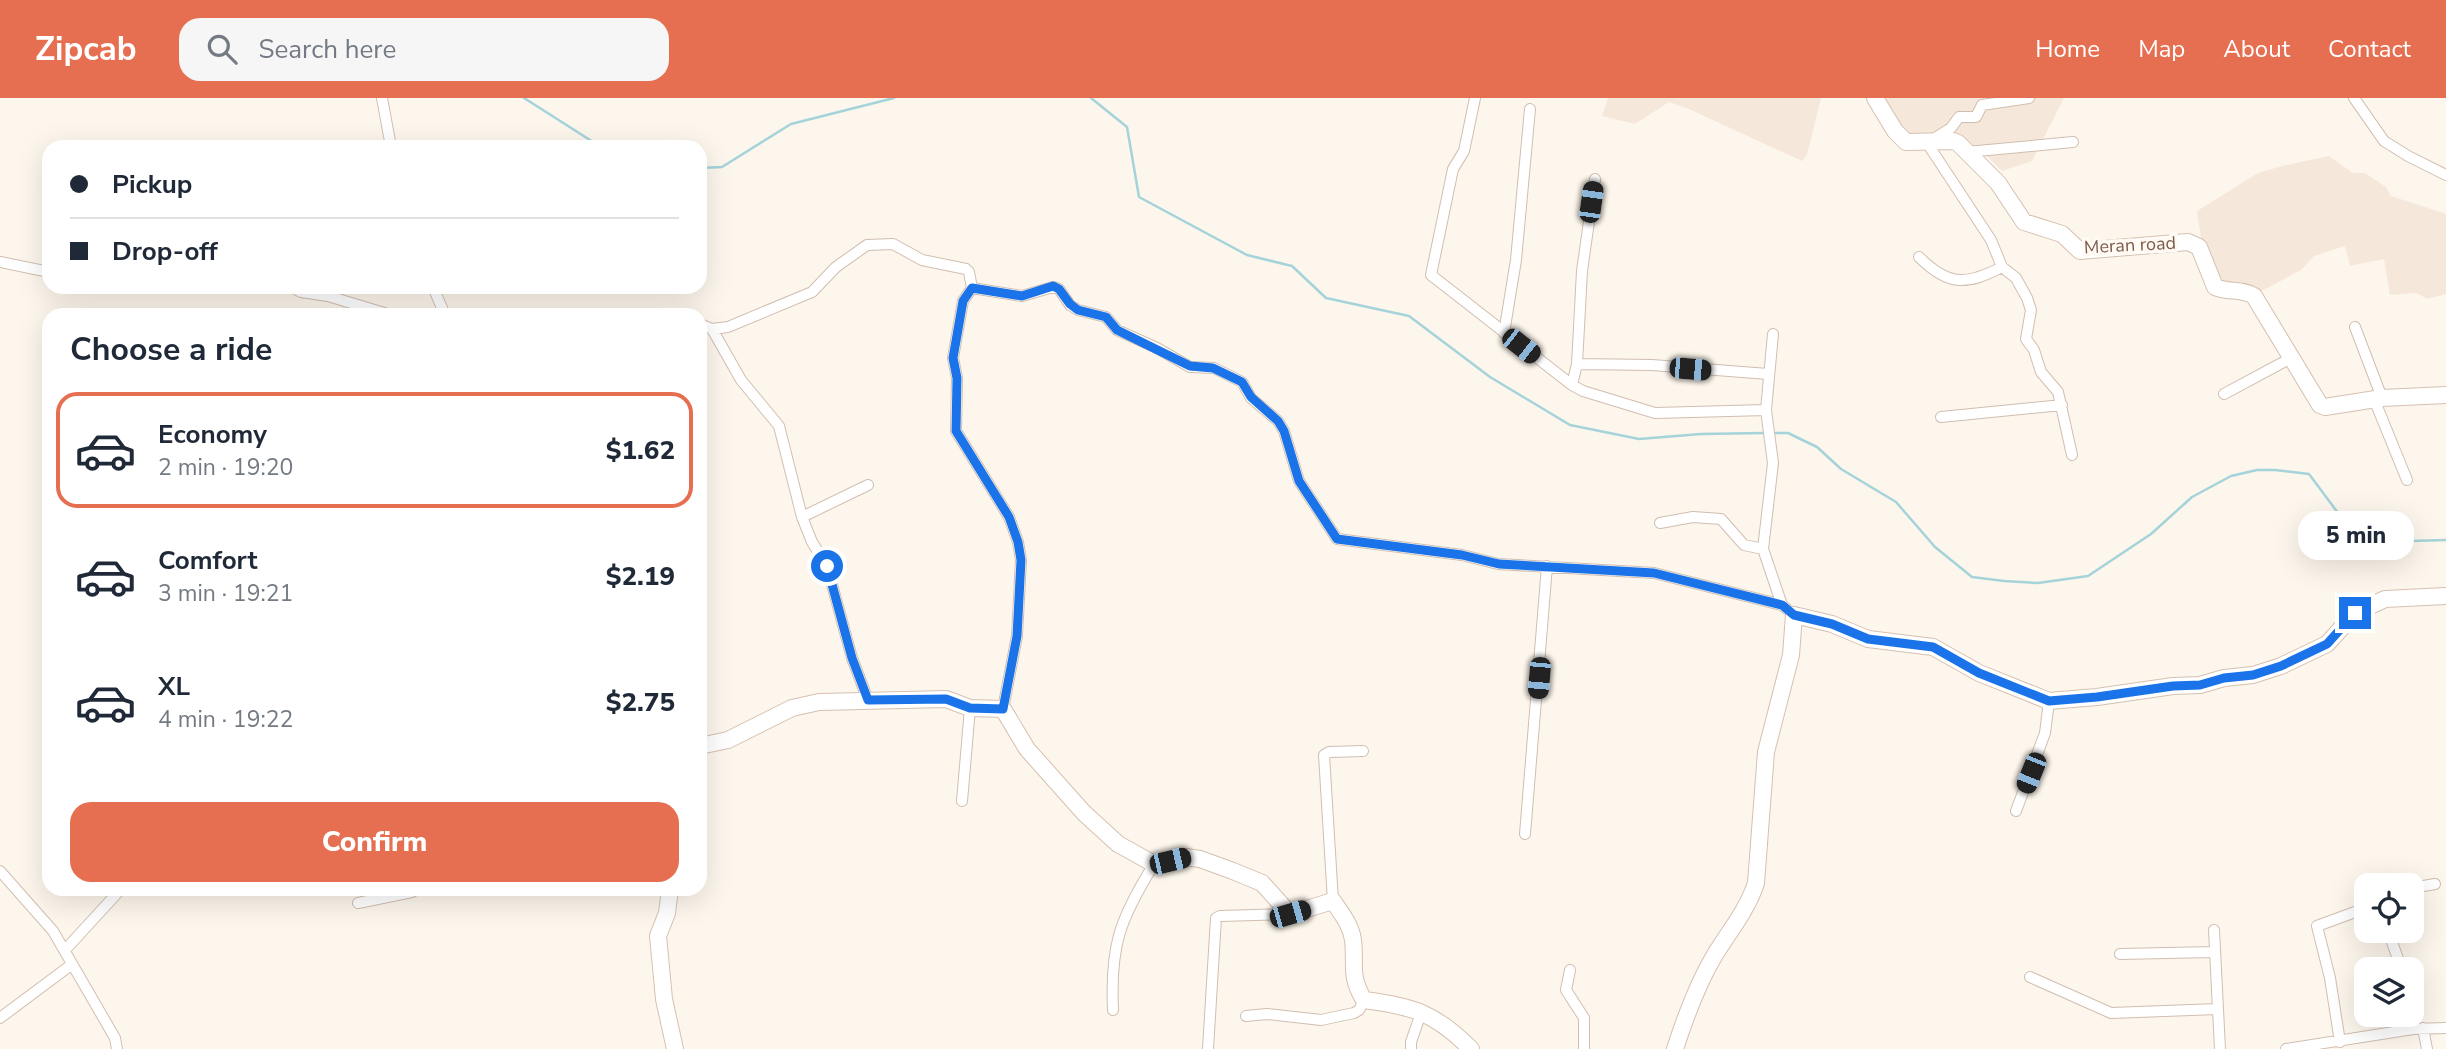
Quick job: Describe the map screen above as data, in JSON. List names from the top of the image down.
{
  "streets": {
    "street": ["Meran road"]
  },
  "page": {
    "header": "Zipcab",
    "search": "Search here",
    "nav": [
      "Home",
      "Map",
      "About",
      "Contact"
    ],
    "banner": ["Pickup", "Drop-off"],
    "heading": "Choose a ride",
    "list": [
      {
        "name": "Economy",
        "note": "2 min · 19:20",
        "value": "$1.62"
      },
      {
        "name": "Comfort",
        "note": "3 min · 19:21",
        "value": "$2.19"
      },
      {
        "name": "XL",
        "note": "4 min · 19:22",
        "value": "$2.75"
      }
    ],
    "bubble": "5 min",
    "buttons": "Confirm"
  }
}
